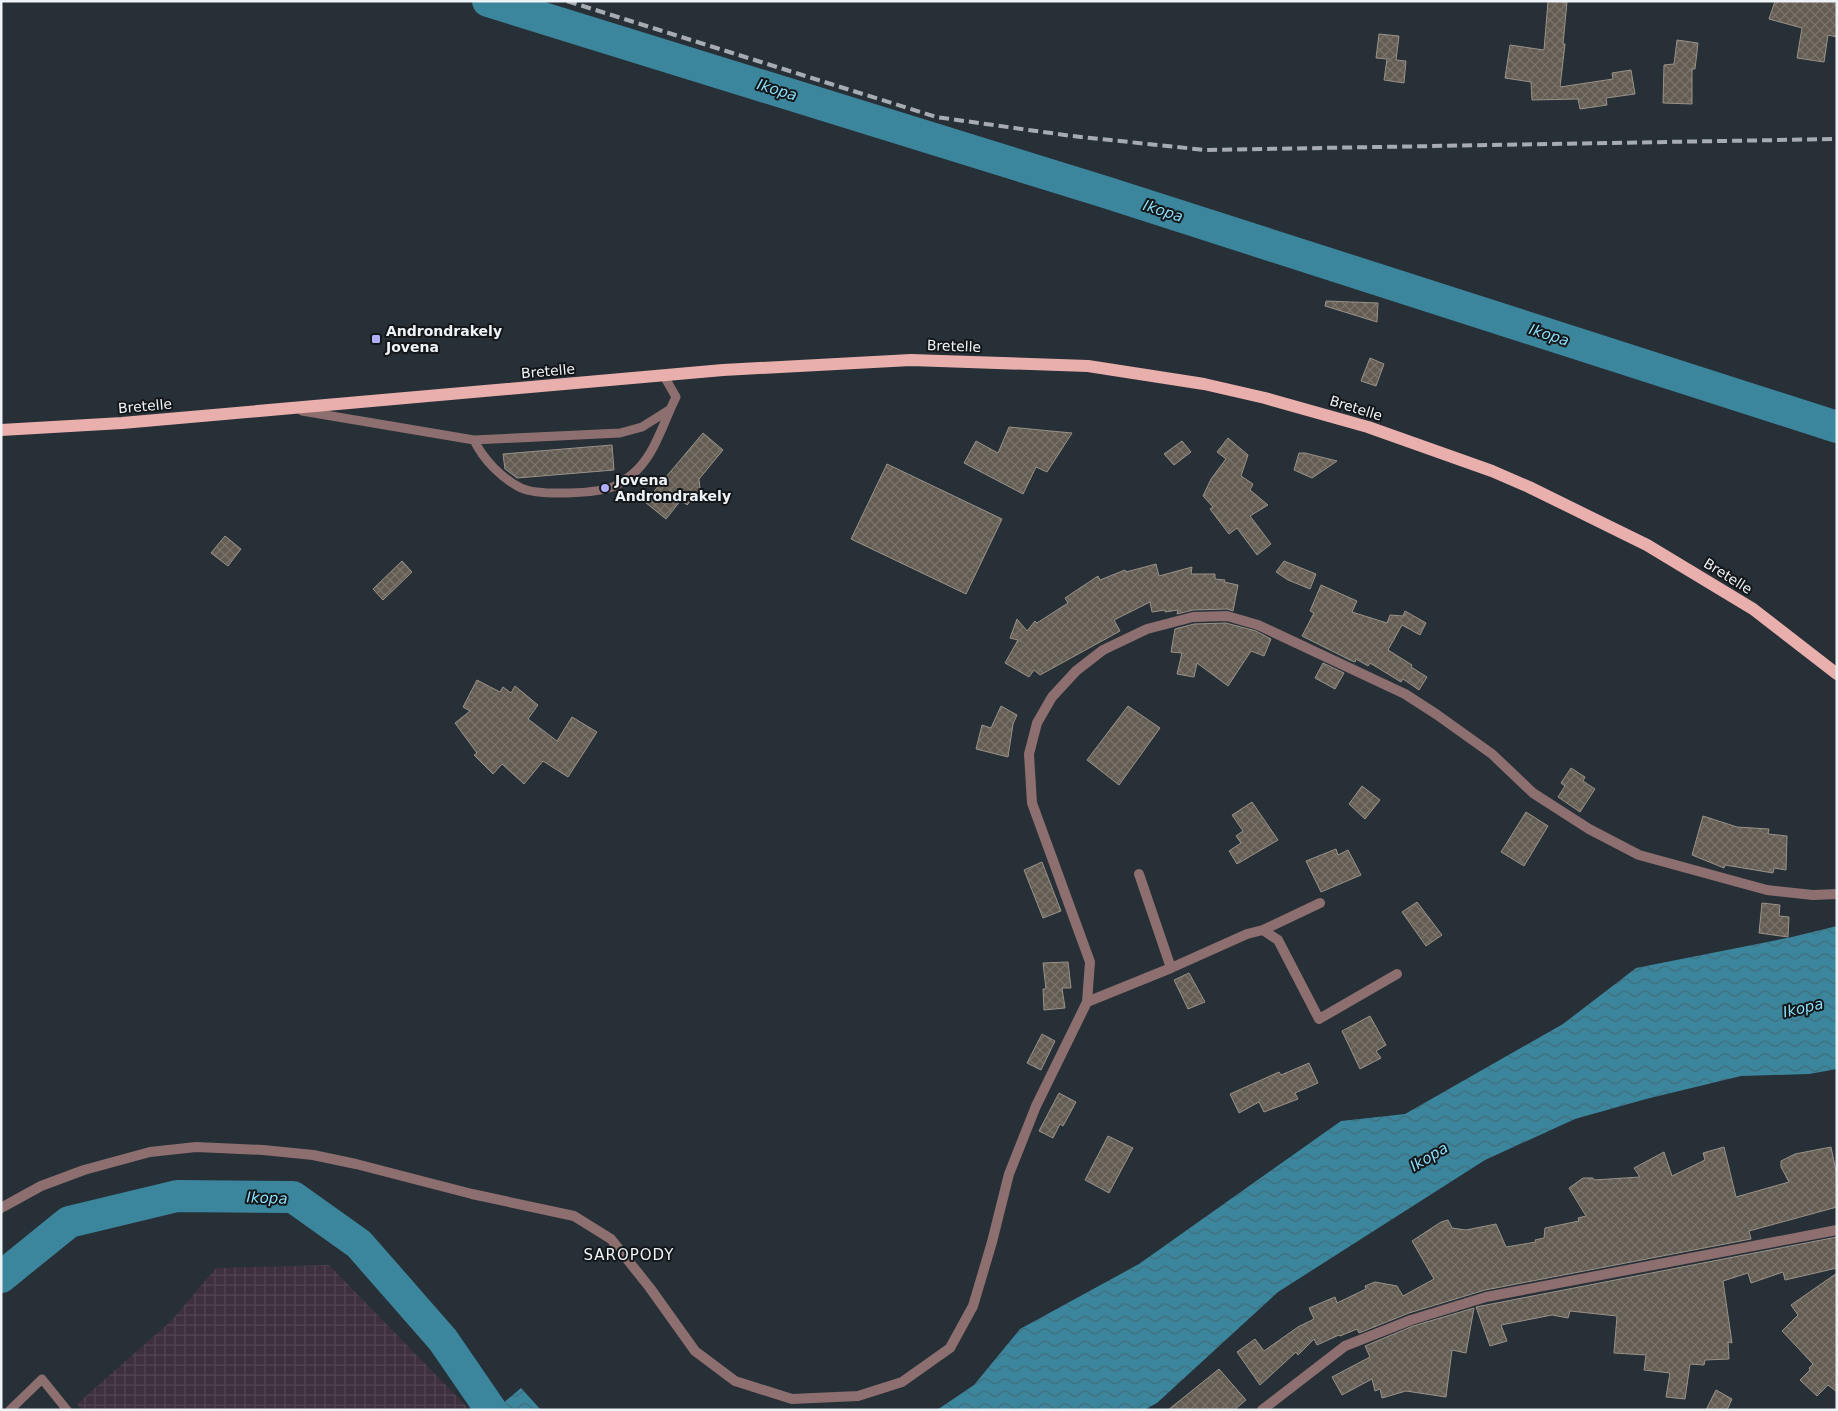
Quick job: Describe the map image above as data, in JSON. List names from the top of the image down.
{
  "streets": {
    "main road": ["Bretelle"]
  },
  "districts": ["SAROPODY"],
  "water": ["Ikopa"],
  "places": {
    "transit": ["Androndrakely Jovena"],
    "other": ["Jovena Androndrakely"]
  }
}
